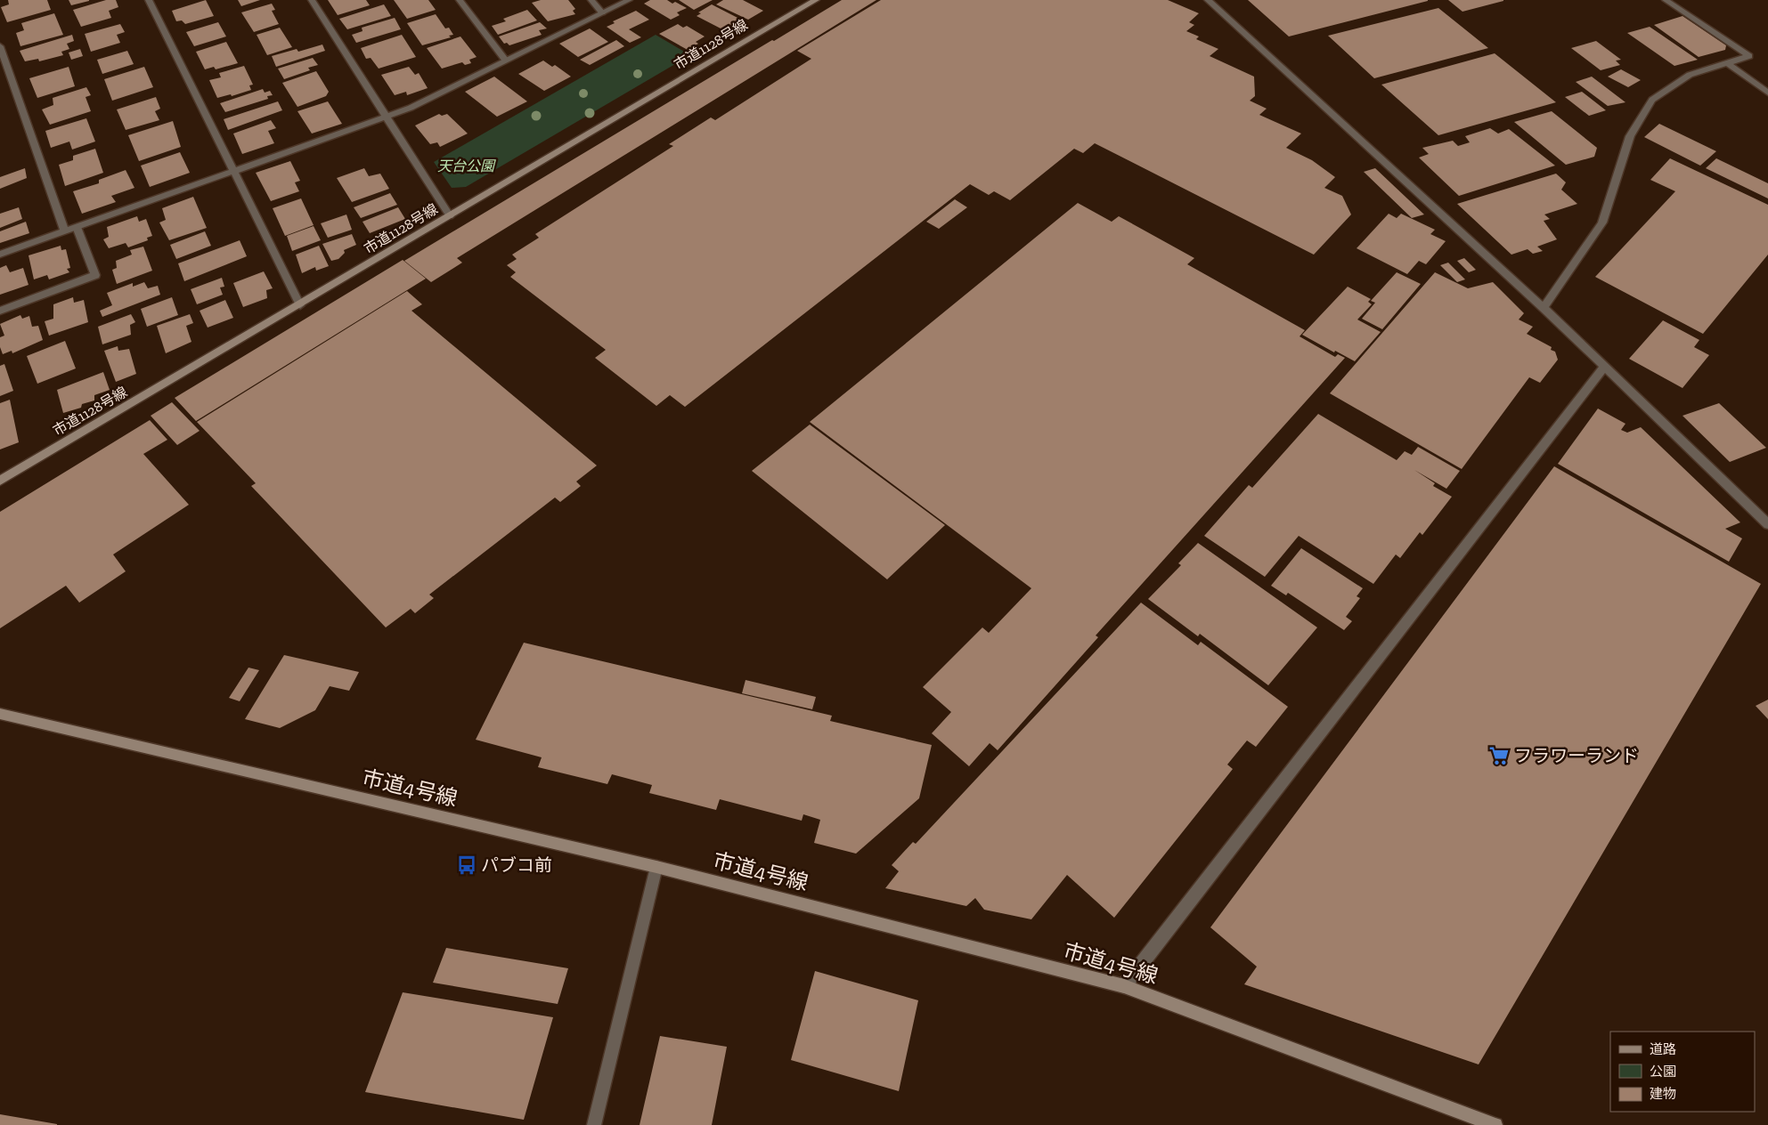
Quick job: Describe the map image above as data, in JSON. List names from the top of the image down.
{
  "streets": {
    "street": ["市道1128号線", "市道4号線"]
  },
  "parks": ["天台公園"],
  "places": {
    "supermarket": ["フラワーランド"],
    "bus stop": ["パブコ前"]
  },
  "legend": ["道路", "公園", "建物"]
}
